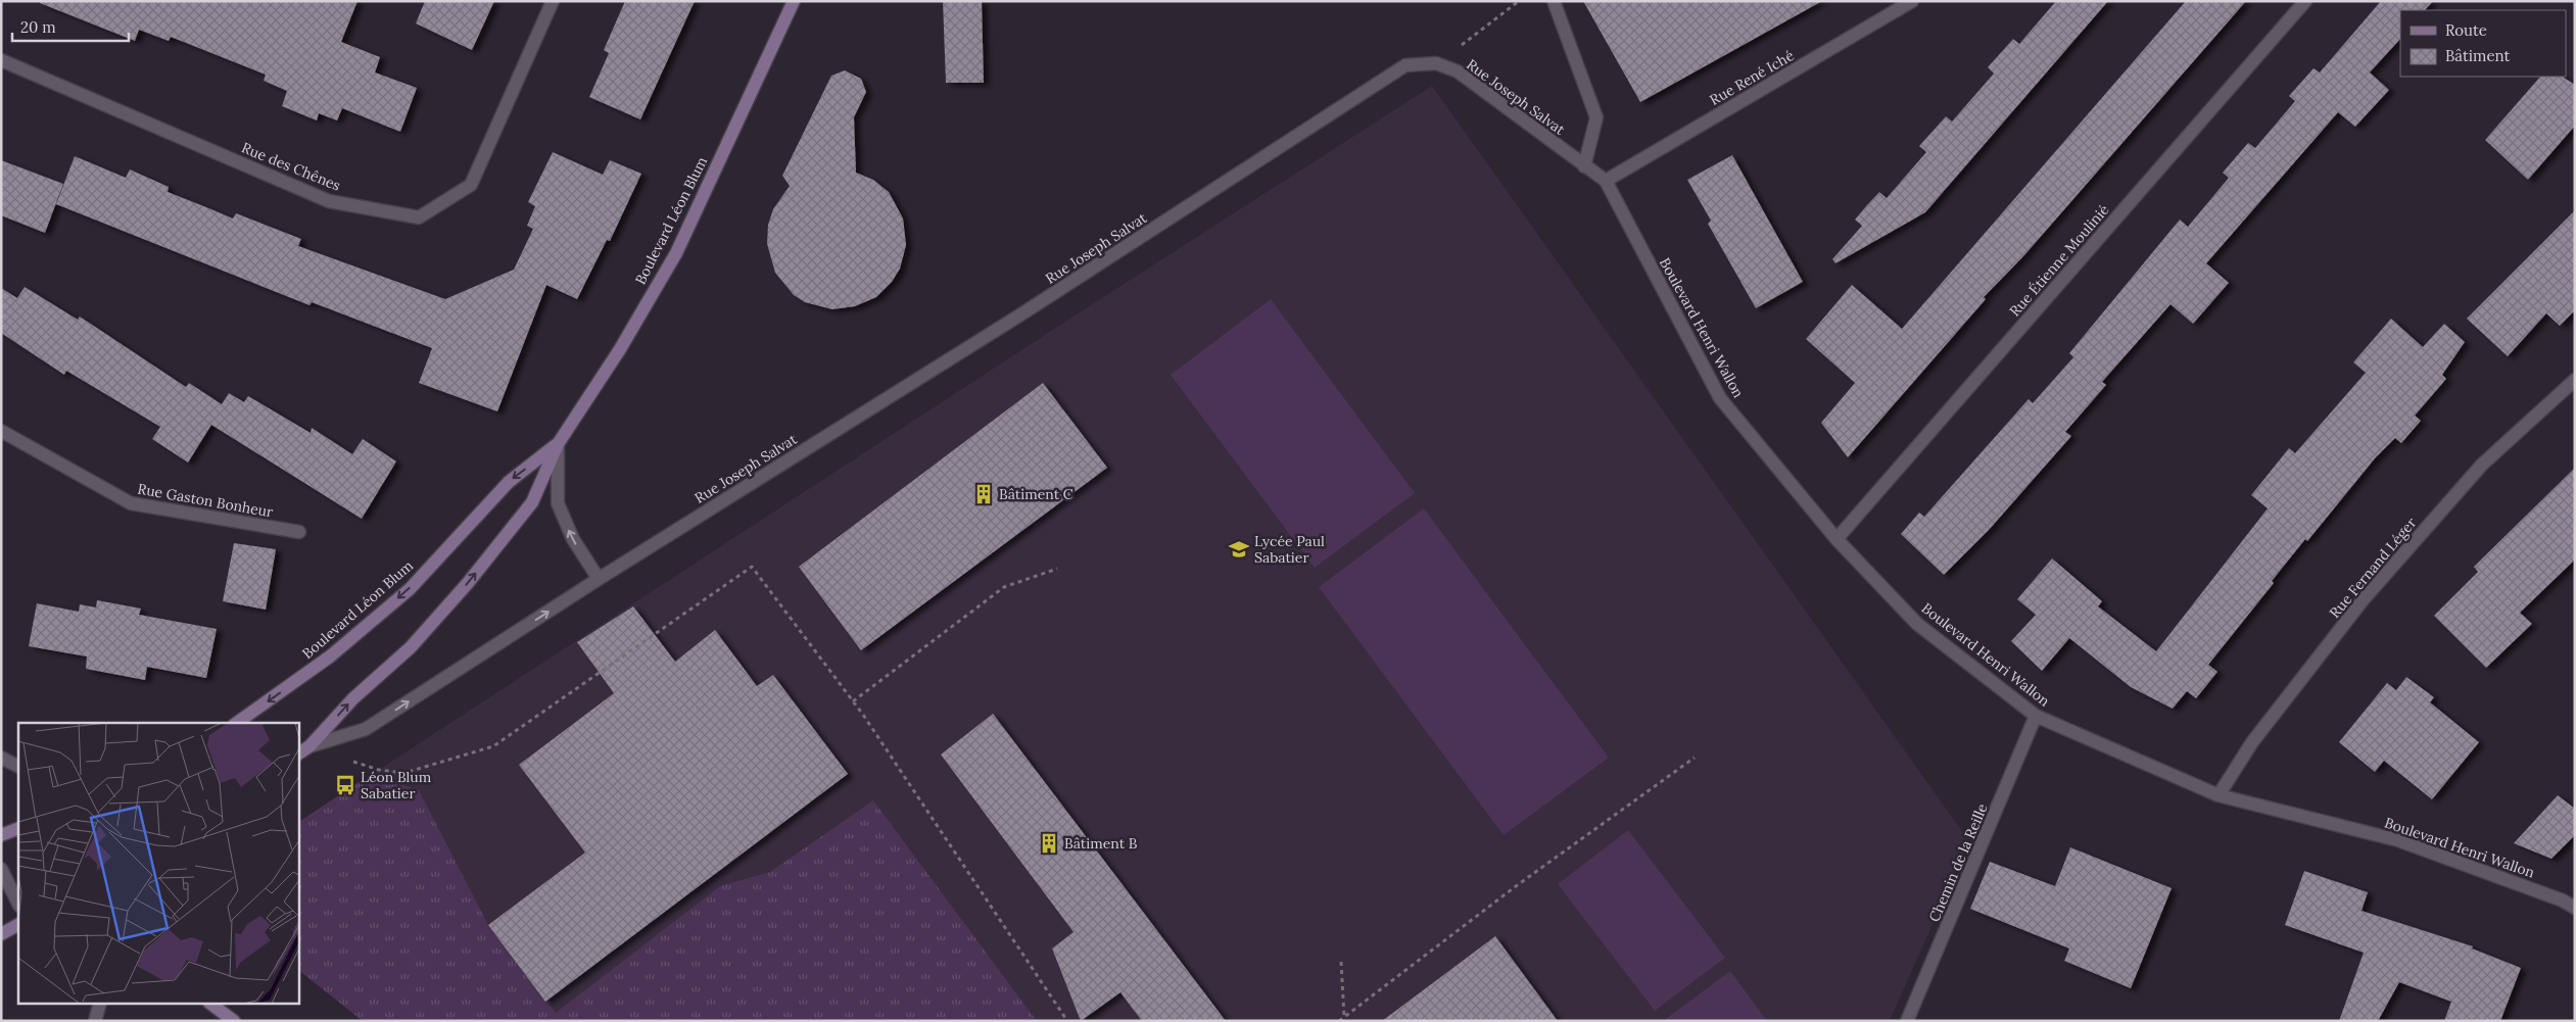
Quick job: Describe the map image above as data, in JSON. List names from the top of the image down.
{
  "streets": {
    "street": [
      "Rue René Iché",
      "Rue Joseph Salvat",
      "Rue des Chênes",
      "Boulevard Léon Blum",
      "Rue Étienne Moulinié",
      "Boulevard Henri Wallon",
      "Rue Gaston Bonheur",
      "Rue Fernand Léger",
      "Chemin de la Reille"
    ]
  },
  "crossings": [
    ["Rue René Iché", "Rue Joseph Salvat"],
    ["Rue René Iché", "Boulevard Henri Wallon"],
    ["Rue Joseph Salvat", "Boulevard Léon Blum"],
    ["Rue Joseph Salvat", "Boulevard Henri Wallon"],
    ["Rue Étienne Moulinié", "Boulevard Henri Wallon"],
    ["Boulevard Henri Wallon", "Rue Fernand Léger"],
    ["Boulevard Henri Wallon", "Chemin de la Reille"]
  ],
  "places": {
    "building": ["Bâtiment C", "Bâtiment B"],
    "school or university": ["Lycée Paul Sabatier"],
    "bus stop": ["Léon Blum Sabatier"]
  },
  "legend": ["Route", "Bâtiment"],
  "scale_bar": "20 m"
}
